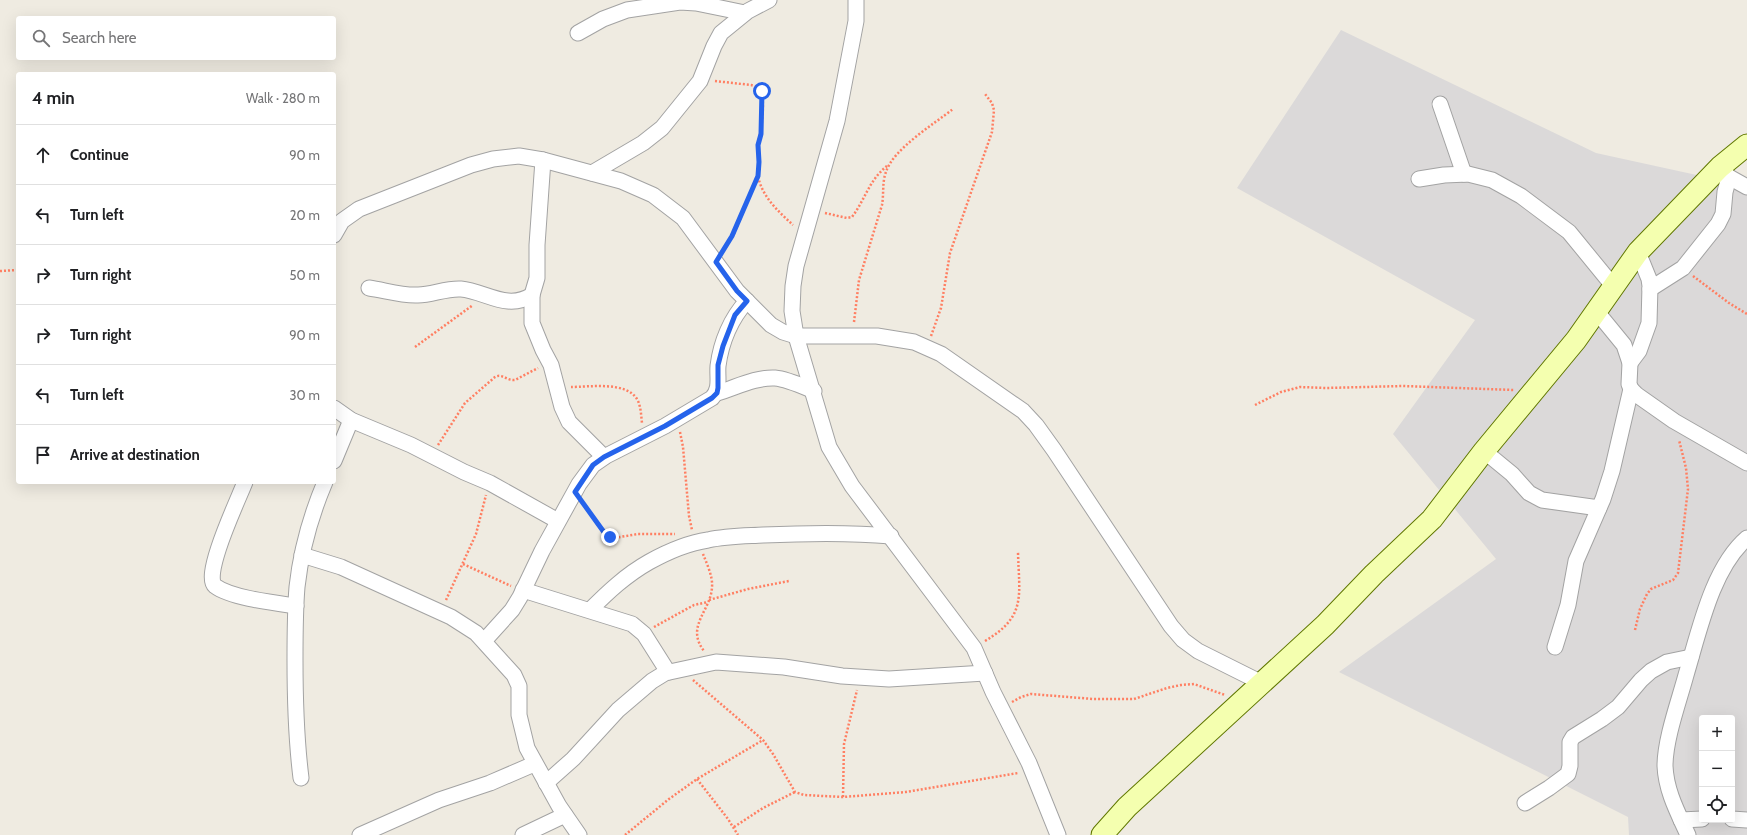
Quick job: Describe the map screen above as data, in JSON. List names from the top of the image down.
{
  "page": {
    "search": "Search here",
    "heading": ["4 min", "Walk · 280 m"],
    "list": [
      ["Continue", "90 m"],
      ["Turn left", "20 m"],
      ["Turn right", "50 m"],
      ["Turn right", "90 m"],
      ["Turn left", "30 m"],
      "Arrive at destination"
    ],
    "map_buttons": ["+", "−"]
  }
}
